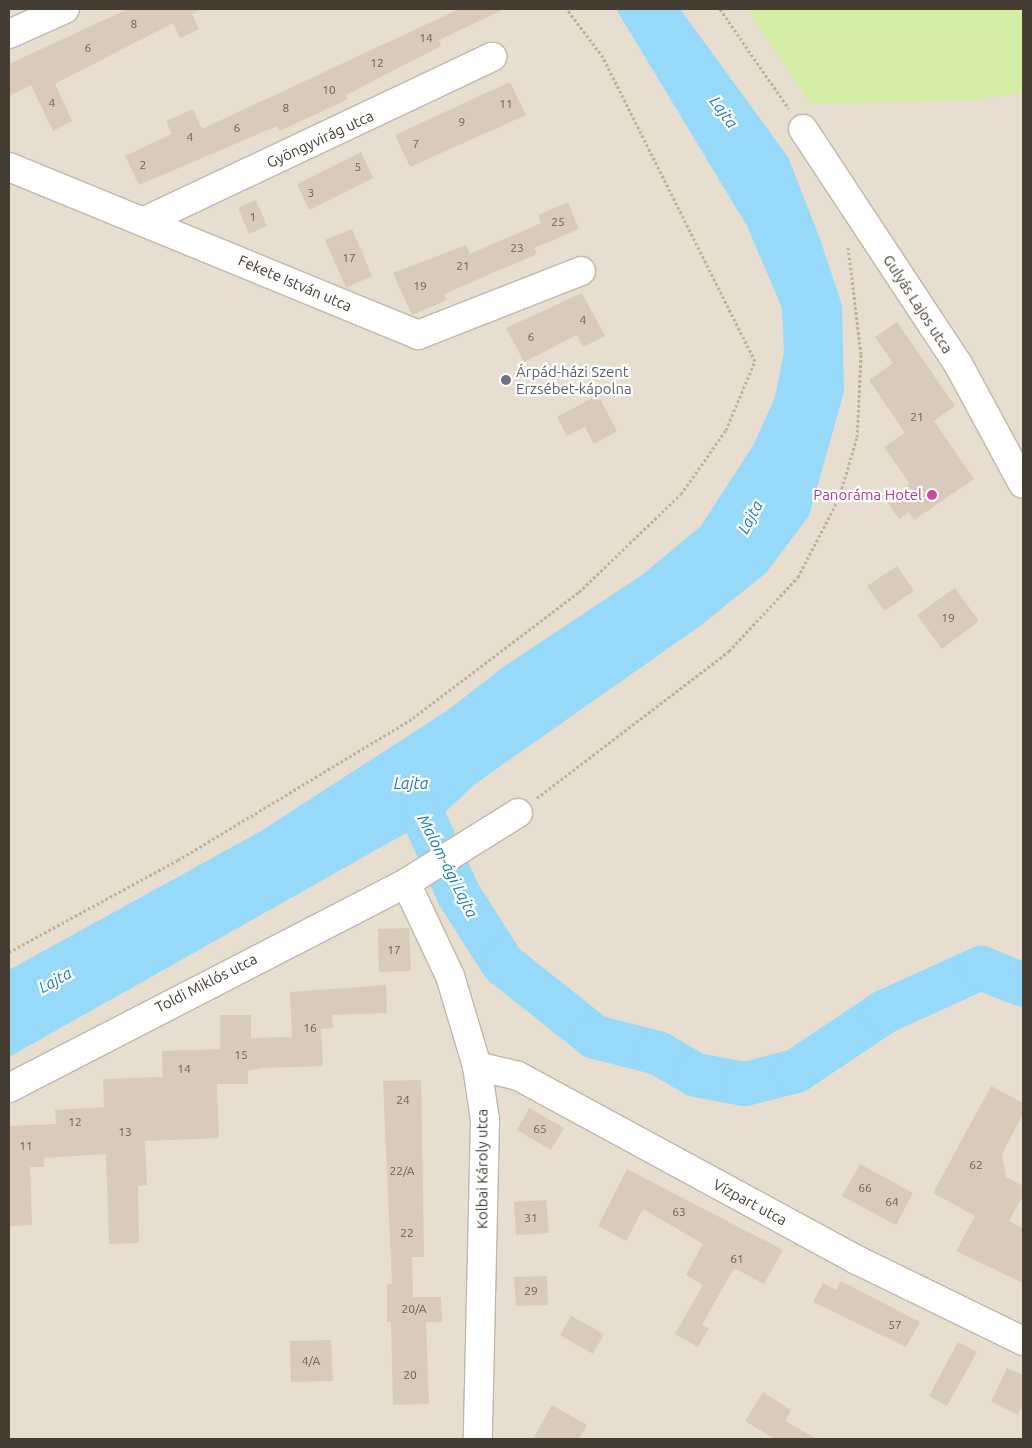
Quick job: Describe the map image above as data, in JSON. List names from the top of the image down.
{
  "streets": {
    "street": [
      "Gyöngyvirág utca",
      "Fekete István utca",
      "Gulyás Lajos utca",
      "Toldi Miklós utca",
      "Kolbai Károly utca",
      "Vízpart utca"
    ]
  },
  "crossings": [
    ["Gyöngyvirág utca", "Fekete István utca"],
    ["Toldi Miklós utca", "Kolbai Károly utca"],
    ["Kolbai Károly utca", "Vízpart utca"]
  ],
  "water": ["Lajta", "Malom-ági Lajta"],
  "places": ["Árpád-házi Szent Erzsébet-kápolna", "Panoráma Hotel"],
  "house_numbers": [
    "8",
    "14",
    "6",
    "12",
    "10",
    "4",
    "11",
    "8",
    "9",
    "6",
    "4",
    "7",
    "2",
    "5",
    "3",
    "1",
    "25",
    "23",
    "17",
    "21",
    "19",
    "4",
    "6",
    "21",
    "19",
    "17",
    "16",
    "15",
    "14",
    "24",
    "12",
    "65",
    "13",
    "11",
    "62",
    "22/A",
    "66",
    "64",
    "63",
    "31",
    "22",
    "61",
    "29",
    "20/A",
    "57",
    "4/A",
    "20"
  ]
}
